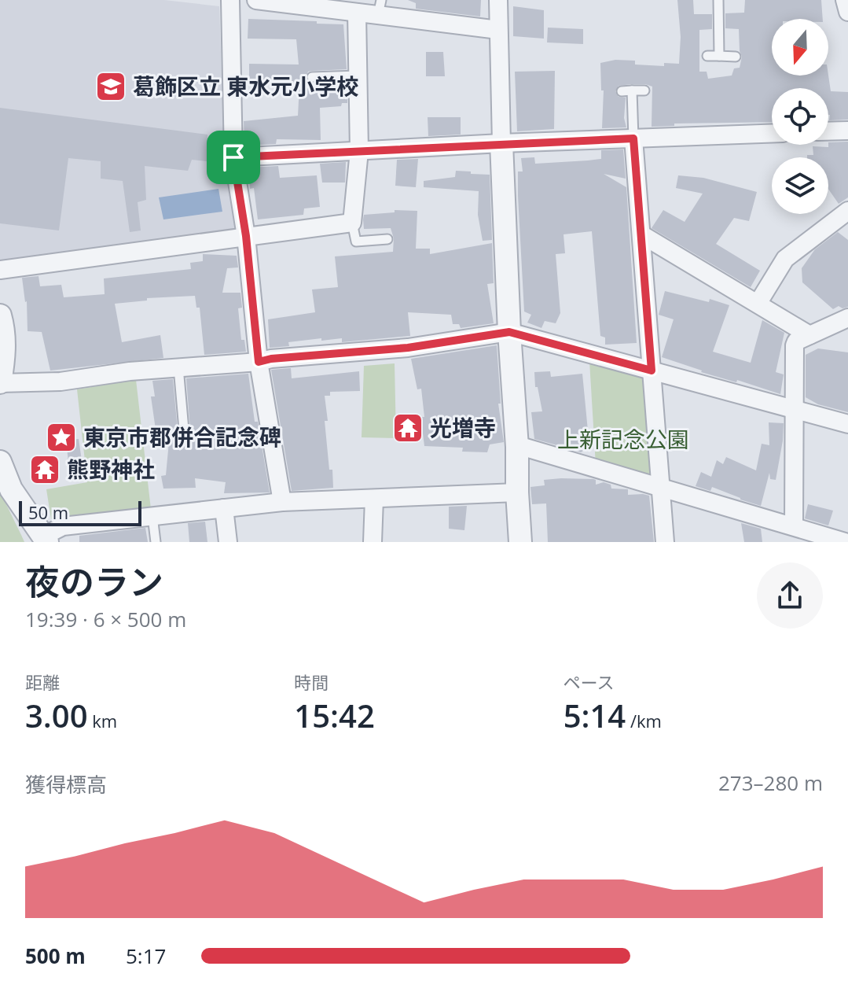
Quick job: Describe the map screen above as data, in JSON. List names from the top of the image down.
{
  "parks": ["上新記念公園"],
  "places": {
    "school or university": ["葛飾区立 東水元小学校"],
    "temple": ["光増寺", "熊野神社"],
    "place": ["東京市郡併合記念碑"]
  },
  "scale_bar": "50 m",
  "north": "bottom",
  "page": {
    "scale": "50 m",
    "heading": ["夜のラン", "19:39 · 6 × 500 m"],
    "stats": [
      ["距離", "3.00 km"],
      ["時間", "15:42"],
      ["ペース", "5:14 /km"]
    ],
    "chart": ["獲得標高", "273–280 m"],
    "list": [
      {
        "name": "500 m",
        "note": "5:17"
      }
    ]
  }
}
